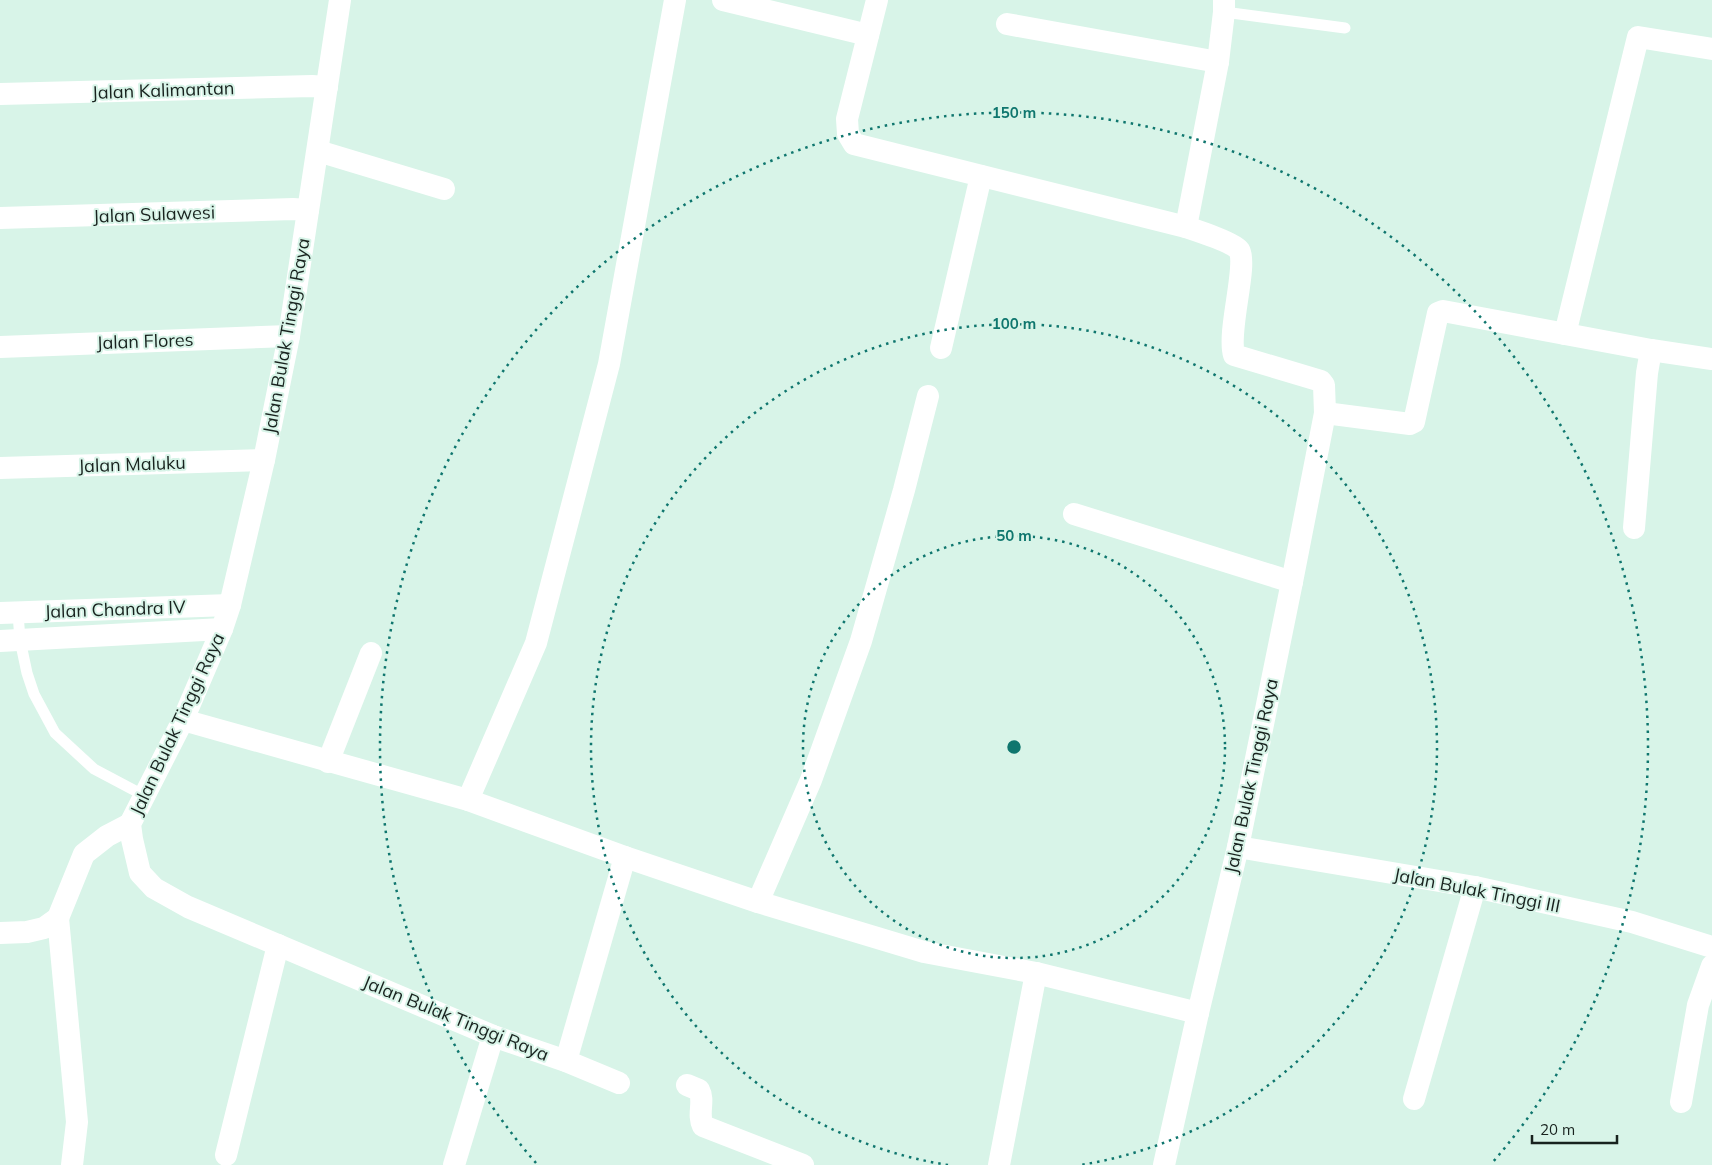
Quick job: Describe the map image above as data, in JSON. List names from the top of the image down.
{
  "streets": {
    "street": [
      "Jalan Kalimantan",
      "Jalan Sulawesi",
      "Jalan Bulak Tinggi Raya",
      "Jalan Flores",
      "Jalan Maluku",
      "Jalan Chandra IV",
      "Jalan Bulak Tinggi III"
    ]
  },
  "crossings": [
    ["Jalan Kalimantan", "Jalan Bulak Tinggi Raya"],
    ["Jalan Sulawesi", "Jalan Bulak Tinggi Raya"],
    ["Jalan Bulak Tinggi Raya", "Jalan Flores"],
    ["Jalan Bulak Tinggi Raya", "Jalan Maluku"],
    ["Jalan Bulak Tinggi Raya", "Jalan Chandra IV"],
    ["Jalan Bulak Tinggi Raya", "Jalan Bulak Tinggi III"]
  ],
  "scale_bar": "20 m",
  "rings": ["150 m", "100 m", "50 m"]
}
